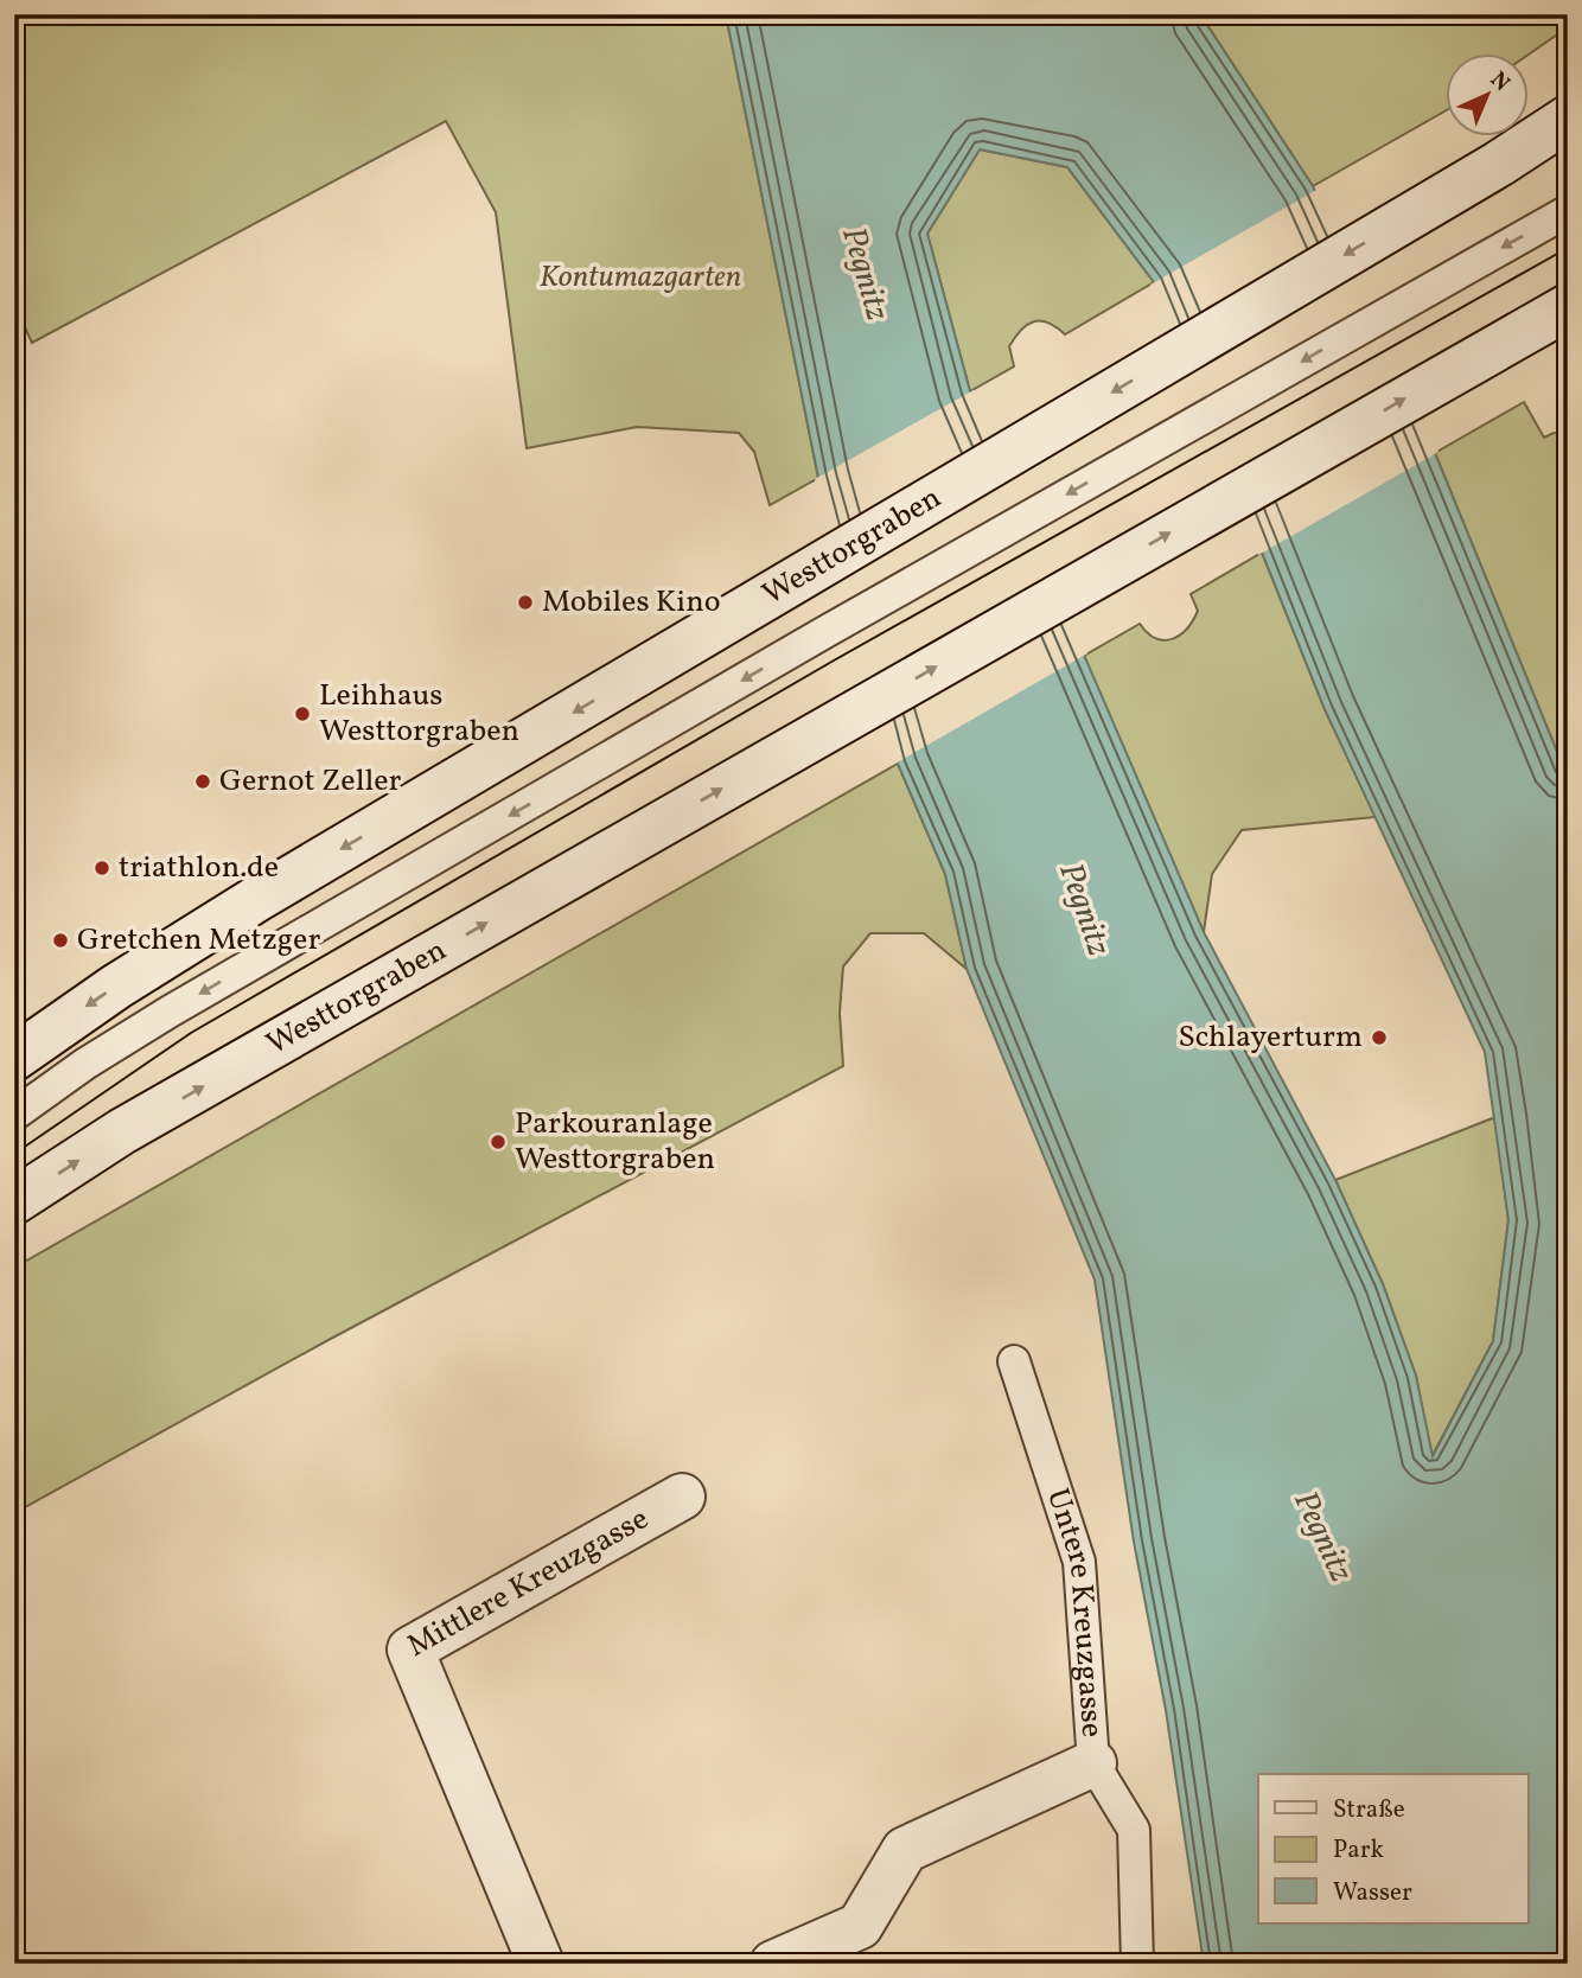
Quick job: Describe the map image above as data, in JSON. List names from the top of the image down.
{
  "streets": {
    "main road": ["Westtorgraben", "Mittlere Kreuzgasse"],
    "lane": ["Untere Kreuzgasse"]
  },
  "water": ["Pegnitz"],
  "parks": ["Kontumazgarten"],
  "places": [
    "Mobiles Kino",
    "Leihhaus Westtorgraben",
    "Gernot Zeller",
    "triathlon.de",
    "Gretchen Metzger",
    "Schlayerturm",
    "Parkouranlage Westtorgraben"
  ],
  "legend": ["Straße", "Park", "Wasser"],
  "north": "top right"
}
